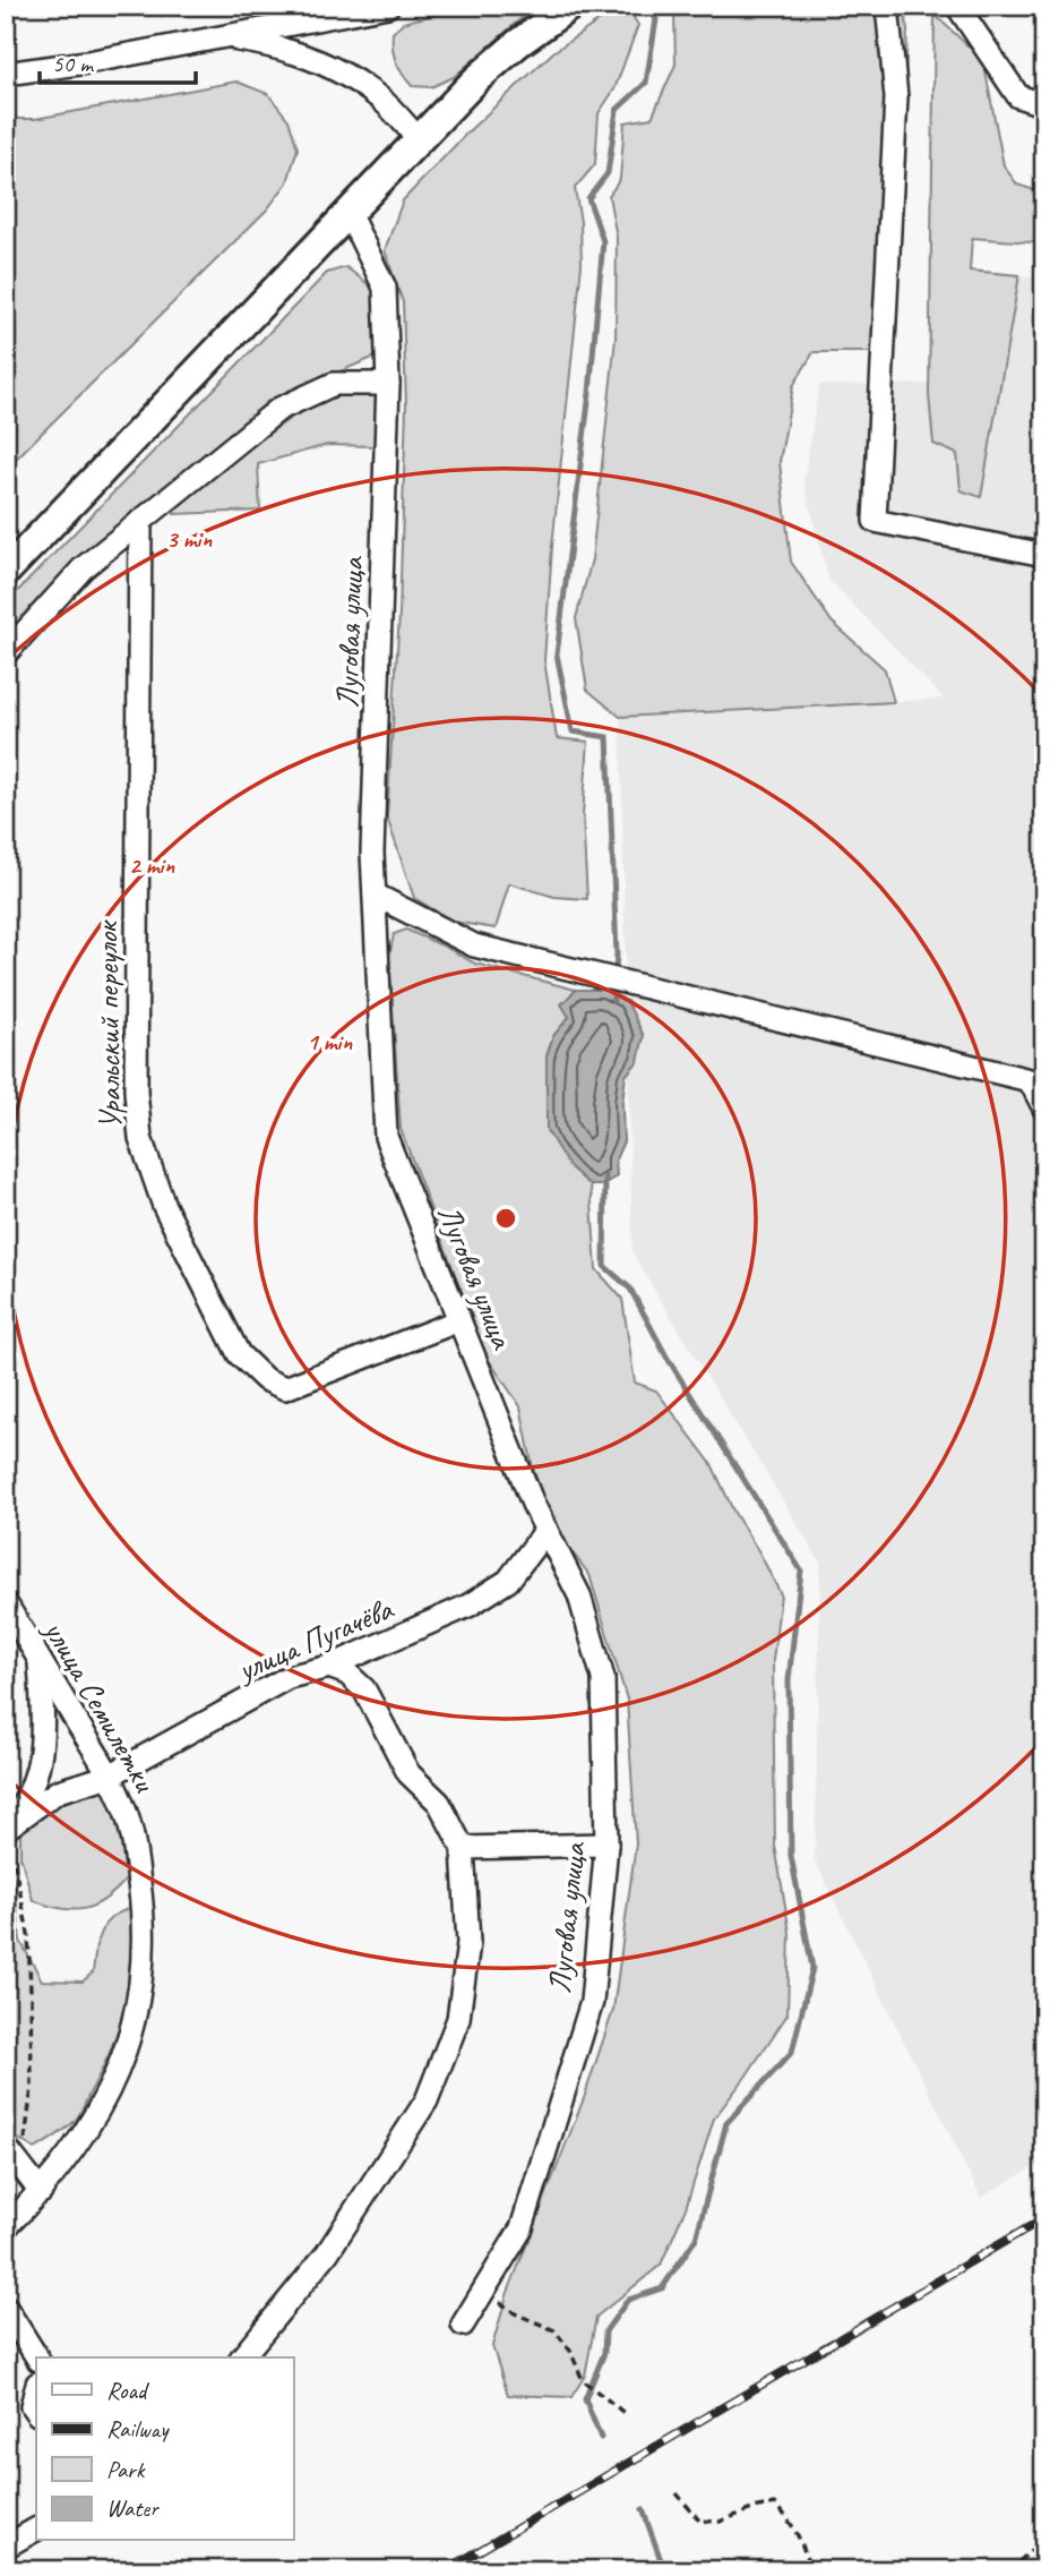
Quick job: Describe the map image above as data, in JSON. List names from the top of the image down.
{
  "streets": {
    "street": [
      "Луговая улица",
      "Уральский переулок",
      "улица Пугачёва",
      "улица Семилетки"
    ]
  },
  "crossings": [
    ["Луговая улица", "Уральский переулок"],
    ["Луговая улица", "улица Пугачёва"],
    ["улица Пугачёва", "улица Семилетки"]
  ],
  "legend": [
    "Road",
    "Railway",
    "Park",
    "Water"
  ],
  "scale_bar": "50 m",
  "rings": ["3 min", "2 min", "1 min"]
}
